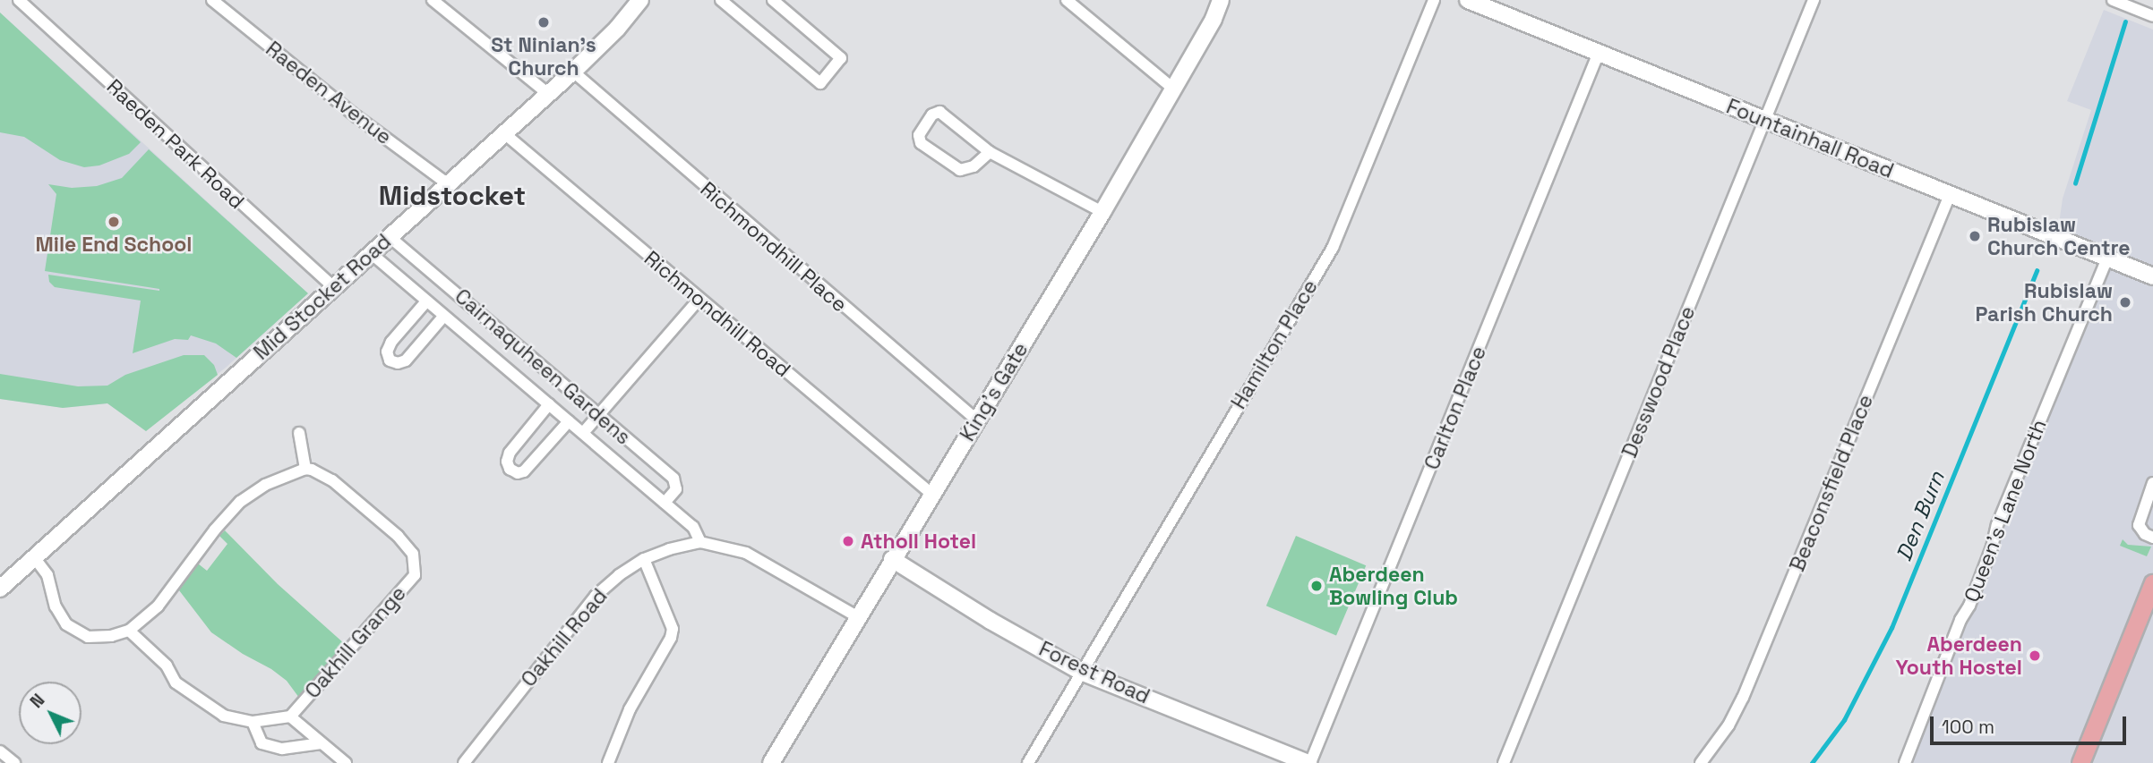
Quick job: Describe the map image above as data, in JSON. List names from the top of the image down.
{
  "streets": {
    "street": [
      "Raeden Avenue",
      "Fountainhall Road",
      "Raeden Park Road",
      "Richmondhill Place",
      "Mid Stocket Road",
      "Richmondhill Road",
      "Hamilton Place",
      "Cairnaquheen Gardens",
      "Desswood Place",
      "King's Gate",
      "Carlton Place",
      "Beaconsfield Place",
      "Queen's Lane North",
      "Oakhill Road",
      "Oakhill Grange",
      "Forest Road"
    ]
  },
  "crossings": [
    ["Raeden Avenue", "Mid Stocket Road"],
    ["Fountainhall Road", "Desswood Place"],
    ["Fountainhall Road", "Carlton Place"],
    ["Fountainhall Road", "Beaconsfield Place"],
    ["Fountainhall Road", "Queen's Lane North"],
    ["Raeden Park Road", "Mid Stocket Road"],
    ["Richmondhill Place", "Mid Stocket Road"],
    ["Richmondhill Place", "King's Gate"],
    ["Mid Stocket Road", "Richmondhill Road"],
    ["Mid Stocket Road", "Cairnaquheen Gardens"],
    ["Richmondhill Road", "King's Gate"],
    ["Hamilton Place", "Forest Road"],
    ["Cairnaquheen Gardens", "Oakhill Road"],
    ["King's Gate", "Oakhill Road"],
    ["King's Gate", "Forest Road"],
    ["Carlton Place", "Forest Road"]
  ],
  "districts": ["Midstocket"],
  "water": ["Den Burn"],
  "places": [
    "St Ninian's Church",
    "Mile End School",
    "Rubislaw Church Centre",
    "Rubislaw Parish Church",
    "Atholl Hotel",
    "Aberdeen Bowling Club",
    "Aberdeen Youth Hostel"
  ],
  "scale_bar": "100 m",
  "north": "top left"
}
